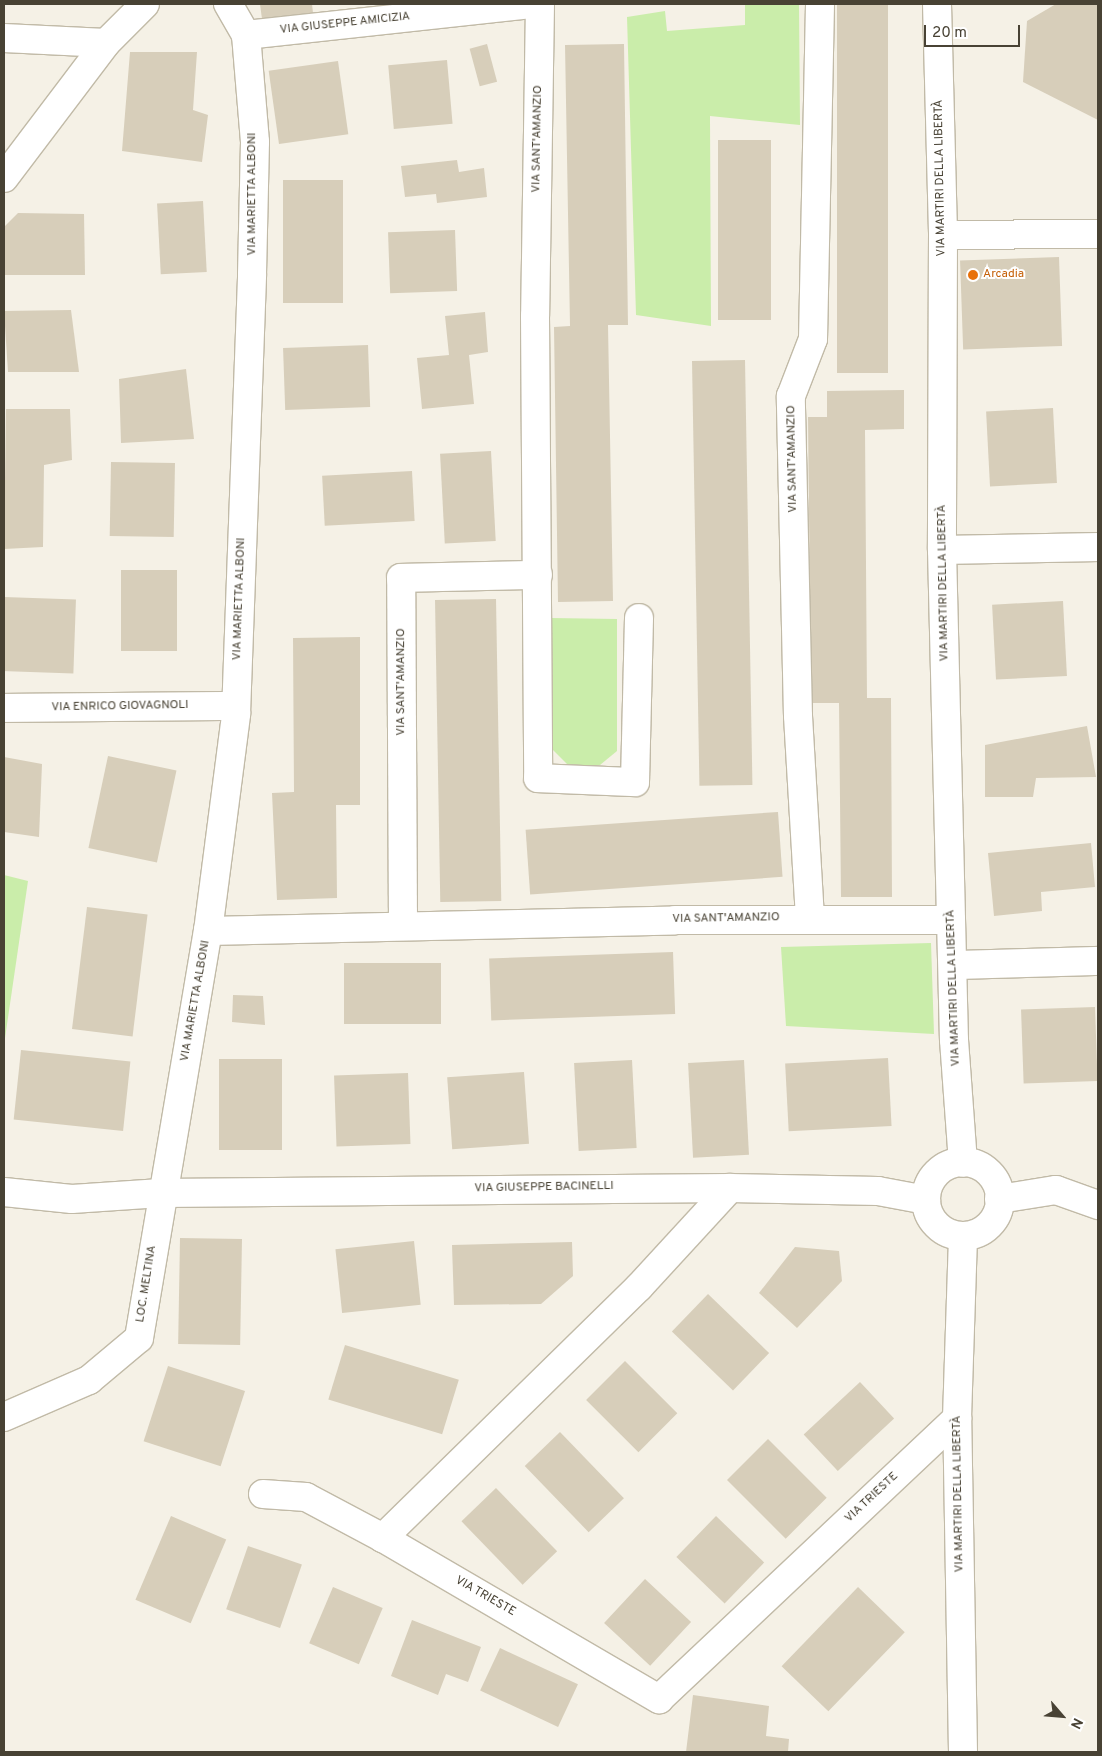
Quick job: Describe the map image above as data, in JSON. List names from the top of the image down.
{
  "streets": {
    "street": [
      "VIA GIUSEPPE AMICIZIA",
      "VIA SANT'AMANZIO",
      "VIA MARTIRI DELLA LIBERTÀ",
      "VIA MARIETTA ALBONI",
      "VIA ENRICO GIOVAGNOLI",
      "VIA GIUSEPPE BACINELLI",
      "LOC. MELTINA",
      "VIA TRIESTE"
    ]
  },
  "crossings": [
    ["VIA GIUSEPPE AMICIZIA", "VIA MARIETTA ALBONI"],
    ["VIA SANT'AMANZIO", "VIA MARTIRI DELLA LIBERTÀ"],
    ["VIA SANT'AMANZIO", "VIA MARIETTA ALBONI"],
    ["VIA MARTIRI DELLA LIBERTÀ", "VIA GIUSEPPE BACINELLI"],
    ["VIA MARTIRI DELLA LIBERTÀ", "VIA TRIESTE"],
    ["VIA MARIETTA ALBONI", "VIA ENRICO GIOVAGNOLI"],
    ["VIA MARIETTA ALBONI", "VIA GIUSEPPE BACINELLI"],
    ["VIA MARIETTA ALBONI", "LOC. MELTINA"],
    ["VIA GIUSEPPE BACINELLI", "LOC. MELTINA"]
  ],
  "places": ["Arcadia"],
  "scale_bar": "20 m",
  "north": "bottom right"
}
